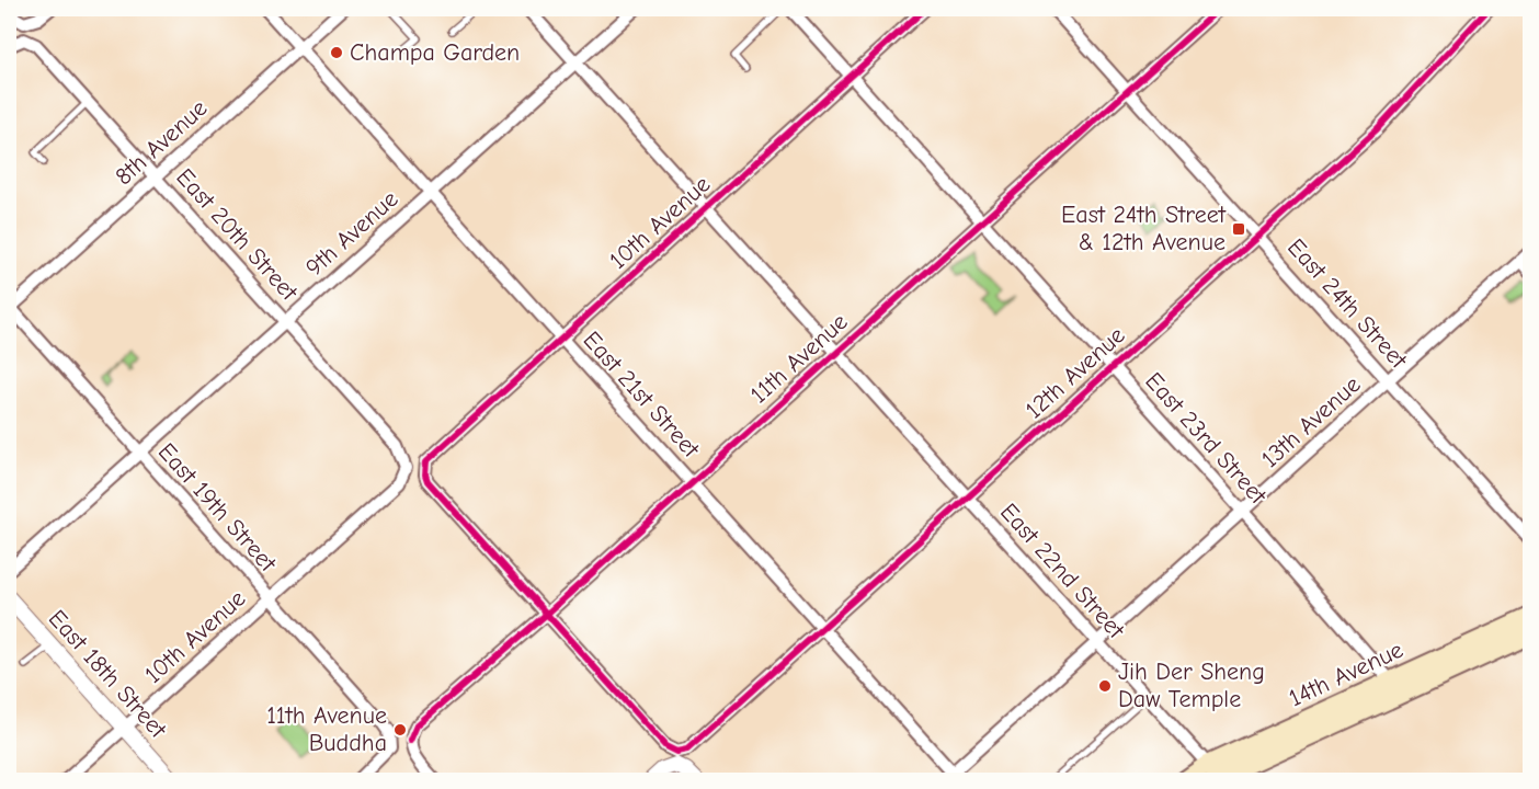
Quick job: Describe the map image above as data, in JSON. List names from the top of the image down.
{
  "streets": {
    "main road": ["14th Avenue"],
    "street": [
      "8th Avenue",
      "10th Avenue",
      "9th Avenue",
      "East 20th Street",
      "East 24th Street",
      "11th Avenue",
      "12th Avenue",
      "East 21st Street",
      "13th Avenue",
      "East 23rd Street",
      "East 19th Street",
      "East 22nd Street",
      "East 18th Street"
    ]
  },
  "crossings": [
    ["8th Avenue", "East 20th Street"],
    ["8th Avenue", "East 21st Street"],
    ["8th Avenue", "East 19th Street"],
    ["10th Avenue", "East 20th Street"],
    ["10th Avenue", "11th Avenue"],
    ["10th Avenue", "East 21st Street"],
    ["10th Avenue", "East 23rd Street"],
    ["10th Avenue", "East 19th Street"],
    ["10th Avenue", "East 22nd Street"],
    ["10th Avenue", "East 18th Street"],
    ["9th Avenue", "East 20th Street"],
    ["9th Avenue", "East 21st Street"],
    ["9th Avenue", "East 19th Street"],
    ["9th Avenue", "East 22nd Street"],
    ["East 24th Street", "11th Avenue"],
    ["East 24th Street", "12th Avenue"],
    ["East 24th Street", "13th Avenue"],
    ["11th Avenue", "East 21st Street"],
    ["11th Avenue", "East 23rd Street"],
    ["11th Avenue", "East 22nd Street"],
    ["12th Avenue", "East 21st Street"],
    ["12th Avenue", "East 23rd Street"],
    ["12th Avenue", "East 22nd Street"],
    ["East 21st Street", "13th Avenue"],
    ["13th Avenue", "East 23rd Street"],
    ["13th Avenue", "East 22nd Street"],
    ["East 23rd Street", "14th Avenue"],
    ["East 22nd Street", "14th Avenue"]
  ],
  "places": {
    "other": ["Champa Garden", "Jih Der Sheng Daw Temple", "11th Avenue Buddha"],
    "transit": ["East 24th Street & 12th Avenue"]
  }
}
